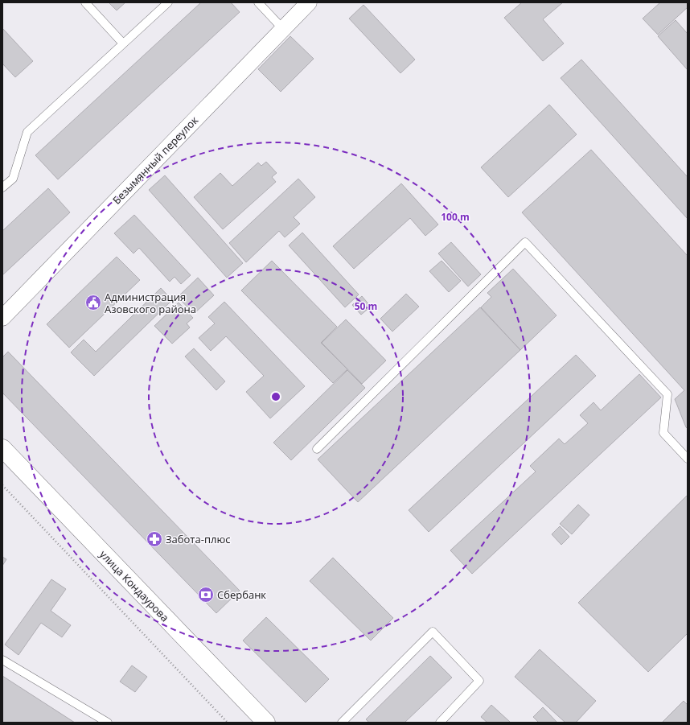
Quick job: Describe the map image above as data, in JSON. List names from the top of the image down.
{
  "streets": {
    "street": ["Безымянный переулок", "улица Кондаурова"]
  },
  "places": {
    "public building": ["Администрация Азовского района"],
    "pharmacy": ["Забота-плюс"],
    "bank": ["Сбербанк"]
  },
  "rings": ["100 m", "50 m"]
}
